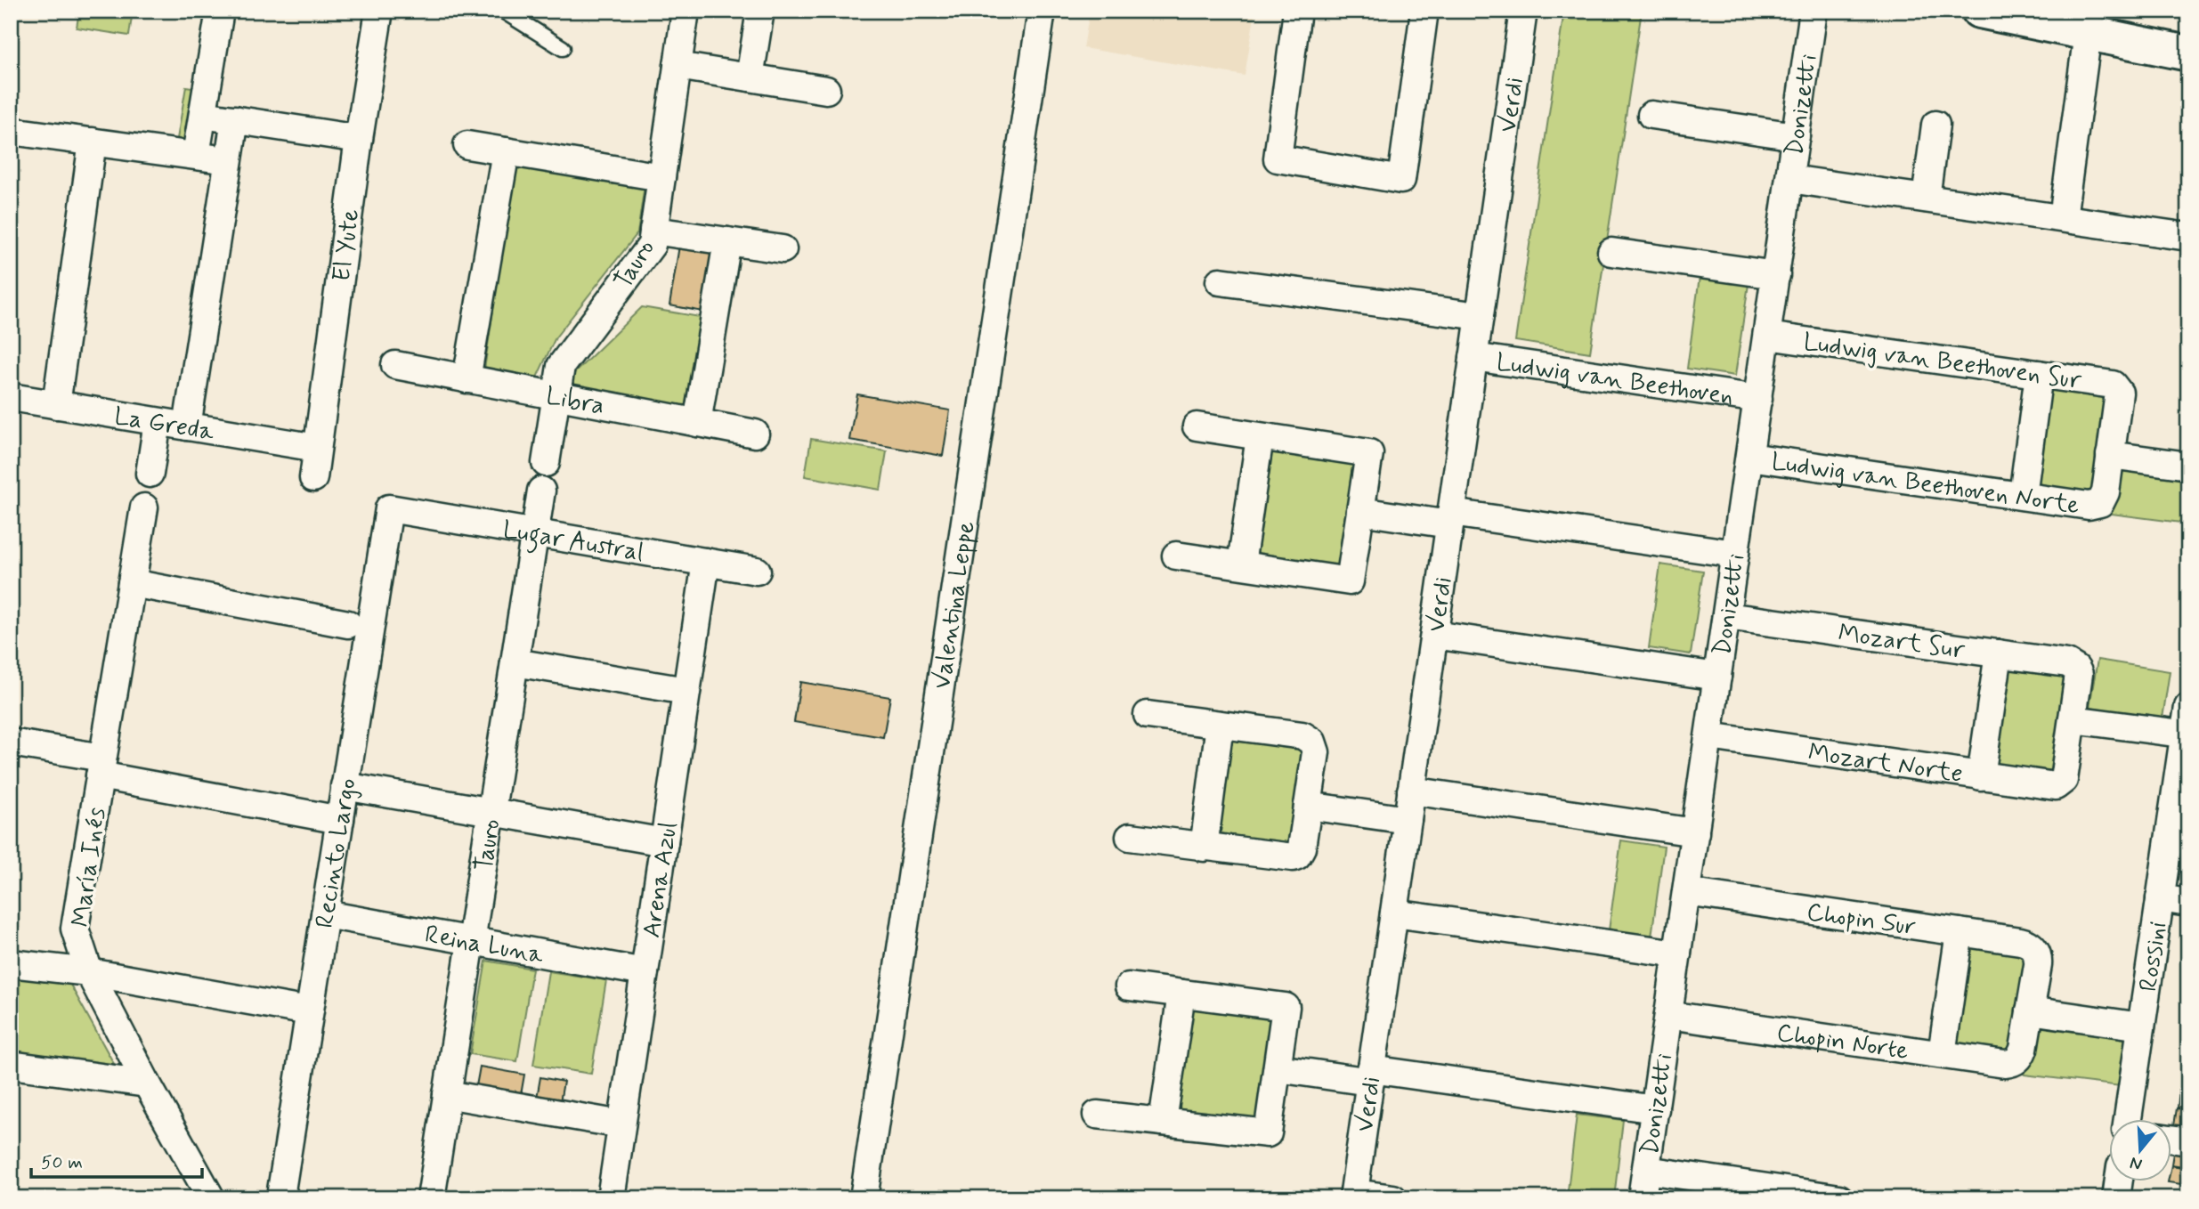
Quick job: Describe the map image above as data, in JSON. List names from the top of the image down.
{
  "streets": {
    "street": [
      "Verdi",
      "Donizetti",
      "El Yute",
      "Tauro",
      "Ludwig van Beethoven Sur",
      "Ludwig van Beethoven",
      "Libra",
      "La Greda",
      "Ludwig van Beethoven Norte",
      "Lugar Austral",
      "Valentina Leppe",
      "Mozart Sur",
      "Mozart Norte",
      "Recinto Largo",
      "María Inés",
      "Arena Azul",
      "Chopin Sur",
      "Reina Luna",
      "Rossini",
      "Chopin Norte"
    ]
  },
  "crossings": [
    ["Verdi", "Ludwig van Beethoven"],
    ["Donizetti", "Ludwig van Beethoven Sur"],
    ["Donizetti", "Ludwig van Beethoven"],
    ["Donizetti", "Ludwig van Beethoven Norte"],
    ["Donizetti", "Mozart Sur"],
    ["Donizetti", "Mozart Norte"],
    ["Donizetti", "Chopin Sur"],
    ["Donizetti", "Chopin Norte"],
    ["El Yute", "La Greda"],
    ["Tauro", "Libra"],
    ["Tauro", "Lugar Austral"],
    ["Tauro", "Reina Luna"],
    ["Ludwig van Beethoven Sur", "Ludwig van Beethoven Norte"],
    ["Lugar Austral", "Recinto Largo"],
    ["Lugar Austral", "Arena Azul"],
    ["Mozart Sur", "Mozart Norte"],
    ["Recinto Largo", "Reina Luna"],
    ["Arena Azul", "Reina Luna"],
    ["Chopin Sur", "Chopin Norte"]
  ],
  "scale_bar": "50 m",
  "north": "bottom"
}
